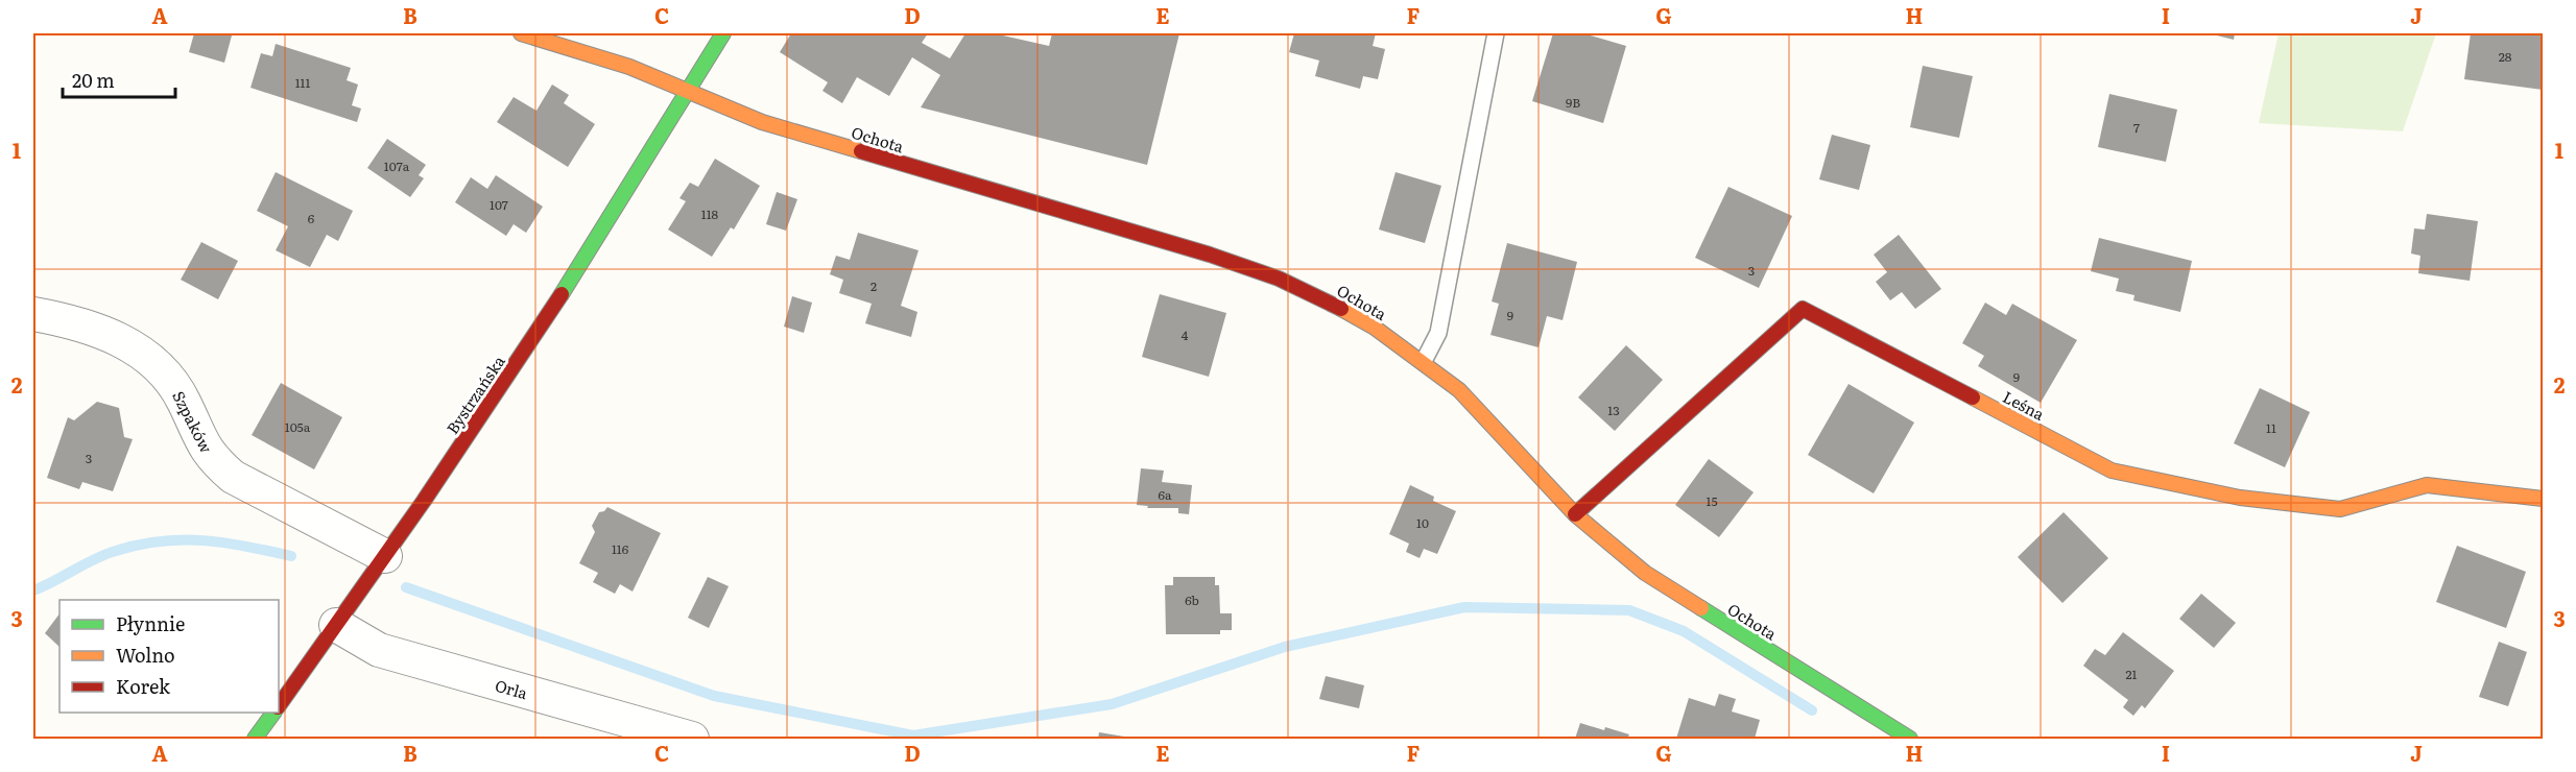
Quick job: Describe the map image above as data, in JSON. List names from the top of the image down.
{
  "streets": {
    "street": [
      "Ochota",
      "Bystrzańska",
      "Leśna",
      "Szpaków",
      "Orla"
    ]
  },
  "crossings": [
    ["Ochota", "Bystrzańska"],
    ["Ochota", "Leśna"],
    ["Bystrzańska", "Szpaków"],
    ["Bystrzańska", "Orla"]
  ],
  "house_numbers": [
    "28",
    "111",
    "9B",
    "7",
    "107a",
    "107",
    "118",
    "6",
    "3",
    "2",
    "9",
    "4",
    "9",
    "13",
    "105a",
    "11",
    "3",
    "6a",
    "15",
    "10",
    "116",
    "6b",
    "21"
  ],
  "legend": ["Płynnie", "Wolno", "Korek"],
  "scale_bar": "20 m",
  "grid": {
    "columns": [
      "A",
      "B",
      "C",
      "D",
      "E",
      "F",
      "G",
      "H",
      "I",
      "J"
    ],
    "rows": ["1", "2", "3"]
  }
}
